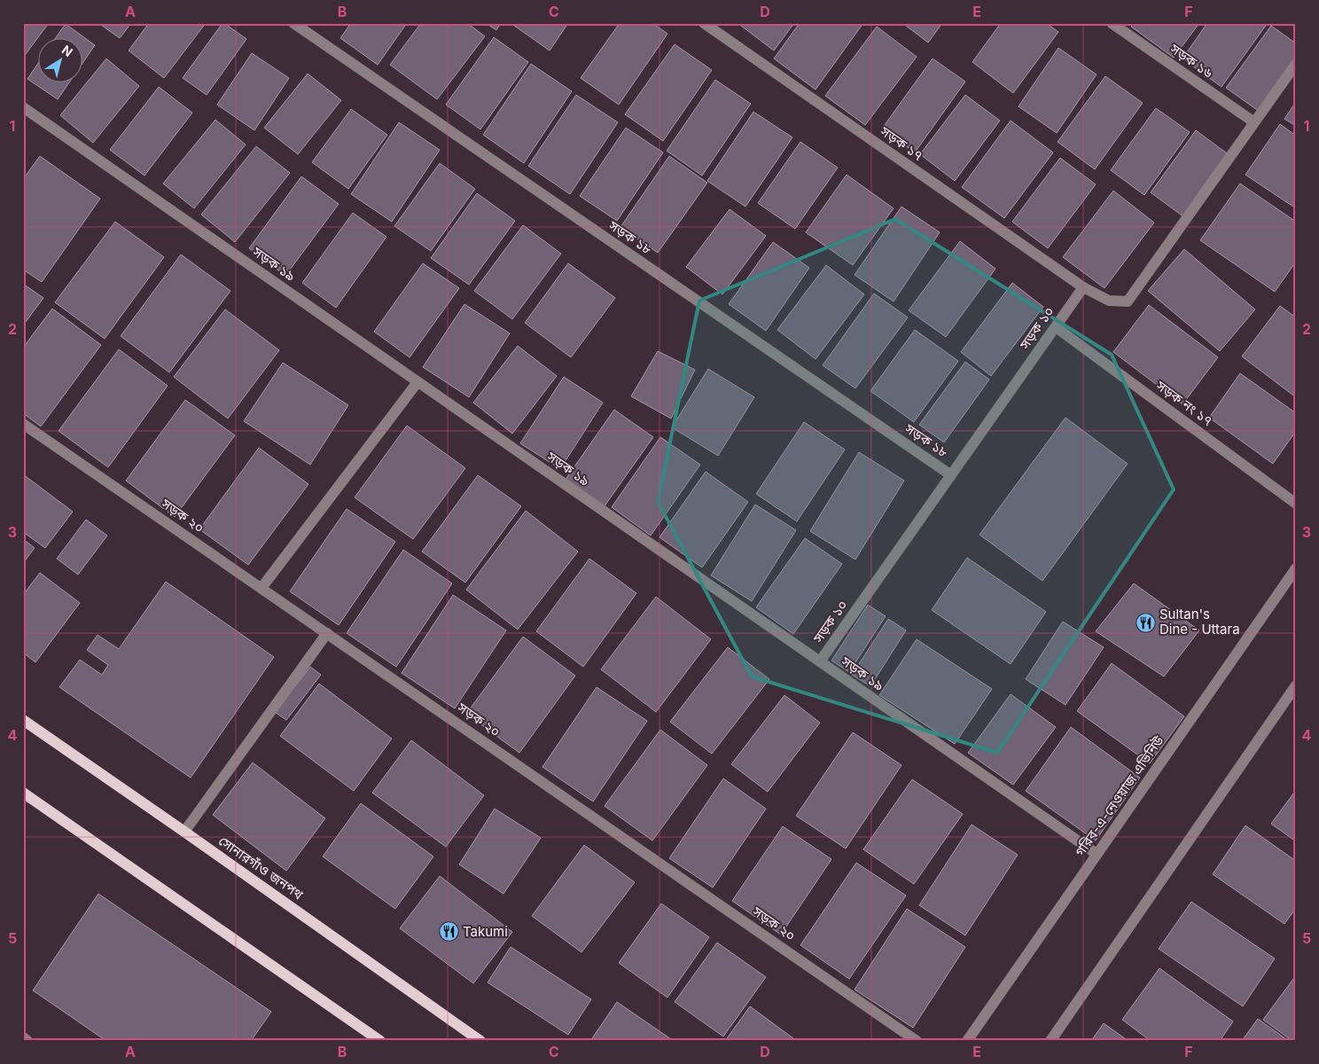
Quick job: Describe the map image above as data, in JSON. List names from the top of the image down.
{
  "streets": {
    "main road": ["সোনারগাঁও জনপথ"],
    "street": [
      "সড়ক ১৬",
      "সড়ক ১৭",
      "সড়ক ১৮",
      "সড়ক ১৯",
      "সড়ক ১০",
      "সড়ক নং ১৭",
      "সড়ক ২০",
      "গরিব-এ-নেওয়াজ এভিনিউ"
    ]
  },
  "crossings": [
    ["সড়ক ১৭", "সড়ক ১০"],
    ["সড়ক ১৮", "সড়ক ১০"],
    ["সড়ক ১৯", "সড়ক ১০"],
    ["সড়ক ১৯", "গরিব-এ-নেওয়াজ এভিনিউ"],
    ["সড়ক ১০", "সড়ক নং ১৭"]
  ],
  "places": {
    "restaurant": ["Sultan's Dine - Uttara", "Takumi"]
  },
  "north": "top right",
  "grid": {
    "columns": [
      "A",
      "B",
      "C",
      "D",
      "E",
      "F"
    ],
    "rows": [
      "1",
      "2",
      "3",
      "4",
      "5"
    ]
  }
}
